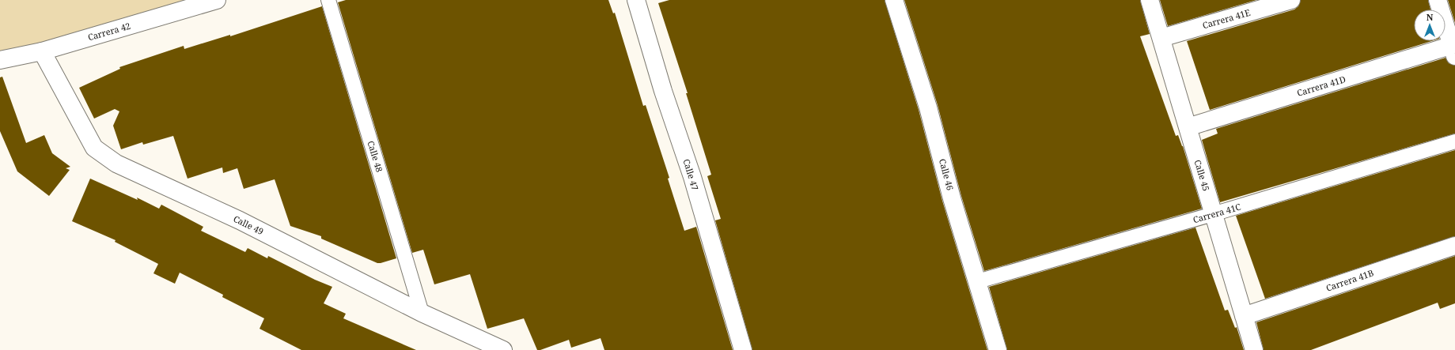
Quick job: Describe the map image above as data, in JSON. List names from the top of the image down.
{
  "streets": {
    "street": [
      "Carrera 41E",
      "Carrera 42",
      "Carrera 41D",
      "Calle 48",
      "Calle 47",
      "Calle 46",
      "Calle 45",
      "Carrera 41C",
      "Calle 49",
      "Carrera 41B"
    ]
  },
  "crossings": [
    ["Carrera 41E", "Calle 45"],
    ["Carrera 42", "Calle 49"],
    ["Carrera 41D", "Calle 45"],
    ["Calle 48", "Calle 49"],
    ["Calle 46", "Carrera 41C"],
    ["Calle 45", "Carrera 41C"],
    ["Calle 45", "Carrera 41B"]
  ],
  "north": "top"
}
